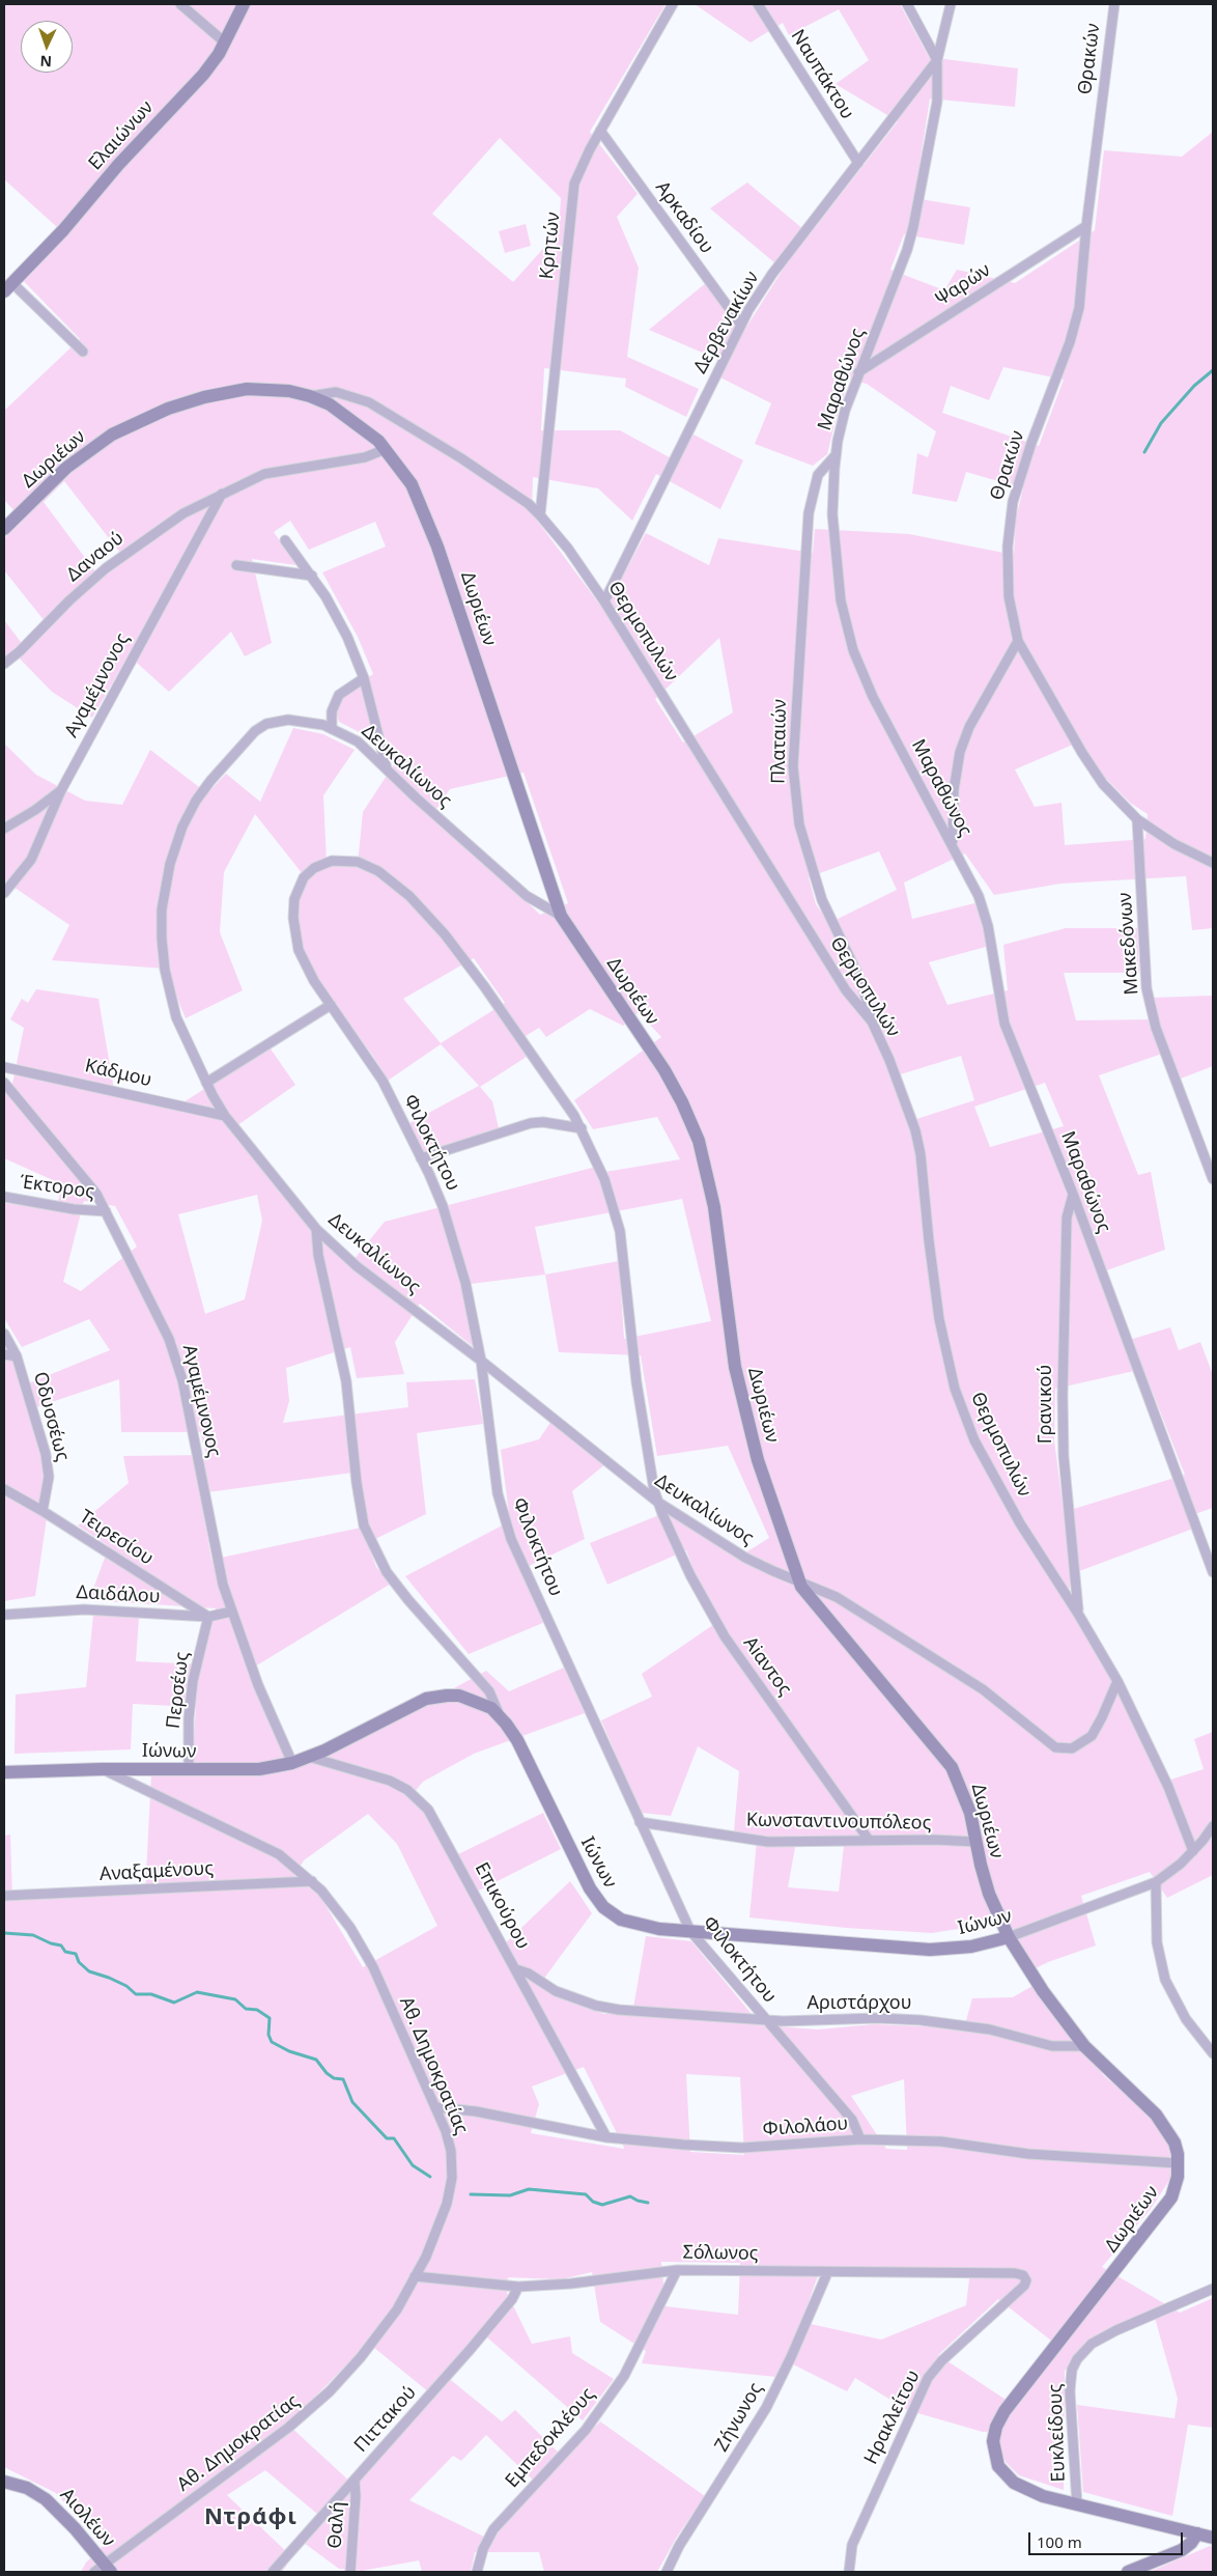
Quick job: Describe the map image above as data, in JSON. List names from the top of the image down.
{
  "streets": {
    "street": [
      "Θρακών",
      "Ναυπάκτου",
      "Ελαιώνων",
      "Αρκαδίου",
      "Κρητών",
      "Ψαρών",
      "Δερβενακίων",
      "Μαραθώνος",
      "Δωριέων",
      "Δαναού",
      "Θερμοπυλών",
      "Αγαμέμνονος",
      "Πλαταιών",
      "Δευκαλίωνος",
      "Μακεδόνων",
      "Κάδμου",
      "Φιλοκτήτου",
      "Έκτορος",
      "Γρανικού",
      "Οδυσσέως",
      "Τειρεσίου",
      "Δαιδάλου",
      "Aiαντος",
      "Περσέως",
      "Ιώνων",
      "Κωνσταντινουπόλεος",
      "Αναξαμένους",
      "Επικούρου",
      "Αριστάρχου",
      "Αθ. Δημοκρατίας",
      "Φιλολάου",
      "Σόλωνος",
      "Ζήνωνος",
      "Ηρακλείτου",
      "Πιττακού",
      "Ευκλείδους",
      "Εμπεδοκλέους",
      "Αιολέων",
      "Θαλή"
    ]
  },
  "crossings": [
    ["Θρακών", "Ψαρών"],
    ["Θρακών", "Μακεδόνων"],
    ["Ναυπάκτου", "Δερβενακίων"],
    ["Αρκαδίου", "Κρητών"],
    ["Αρκαδίου", "Δερβενακίων"],
    ["Κρητών", "Θερμοπυλών"],
    ["Ψαρών", "Μαραθώνος"],
    ["Δερβενακίων", "Μαραθώνος"],
    ["Δερβενακίων", "Θερμοπυλών"],
    ["Μαραθώνος", "Πλαταιών"],
    ["Μαραθώνος", "Γρανικού"],
    ["Δωριέων", "Δαναού"],
    ["Δωριέων", "Θερμοπυλών"],
    ["Δωριέων", "Δευκαλίωνος"],
    ["Δωριέων", "Ιώνων"],
    ["Δωριέων", "Κωνσταντινουπόλεος"],
    ["Δωριέων", "Αριστάρχου"],
    ["Δωριέων", "Φιλολάου"],
    ["Δωριέων", "Ευκλείδους"],
    ["Δαναού", "Αγαμέμνονος"],
    ["Θερμοπυλών", "Πλαταιών"],
    ["Θερμοπυλών", "Δευκαλίωνος"],
    ["Θερμοπυλών", "Γρανικού"],
    ["Θερμοπυλών", "Ιώνων"],
    ["Αγαμέμνονος", "Έκτορος"],
    ["Αγαμέμνονος", "Δαιδάλου"],
    ["Αγαμέμνονος", "Ιώνων"],
    ["Δευκαλίωνος", "Κάδμου"],
    ["Δευκαλίωνος", "Φιλοκτήτου"],
    ["Δευκαλίωνος", "Aiαντος"],
    ["Φιλοκτήτου", "Aiαντος"],
    ["Φιλοκτήτου", "Ιώνων"],
    ["Φιλοκτήτου", "Κωνσταντινουπόλεος"],
    ["Φιλοκτήτου", "Αριστάρχου"],
    ["Φιλοκτήτου", "Φιλολάου"],
    ["Οδυσσέως", "Τειρεσίου"],
    ["Τειρεσίου", "Δαιδάλου"],
    ["Τειρεσίου", "Περσέως"],
    ["Δαιδάλου", "Περσέως"],
    ["Aiαντος", "Κωνσταντινουπόλεος"],
    ["Περσέως", "Ιώνων"],
    ["Ιώνων", "Επικούρου"],
    ["Ιώνων", "Αθ. Δημοκρατίας"],
    ["Αναξαμένους", "Αθ. Δημοκρατίας"],
    ["Επικούρου", "Αριστάρχου"],
    ["Επικούρου", "Φιλολάου"],
    ["Αθ. Δημοκρατίας", "Φιλολάου"],
    ["Αθ. Δημοκρατίας", "Σόλωνος"],
    ["Αθ. Δημοκρατίας", "Αιολέων"],
    ["Σόλωνος", "Ζήνωνος"],
    ["Σόλωνος", "Ηρακλείτου"],
    ["Σόλωνος", "Πιττακού"],
    ["Σόλωνος", "Εμπεδοκλέους"],
    ["Πιττακού", "Θαλή"]
  ],
  "districts": ["Ντράφι"],
  "scale_bar": "100 m",
  "north": "bottom"
}
